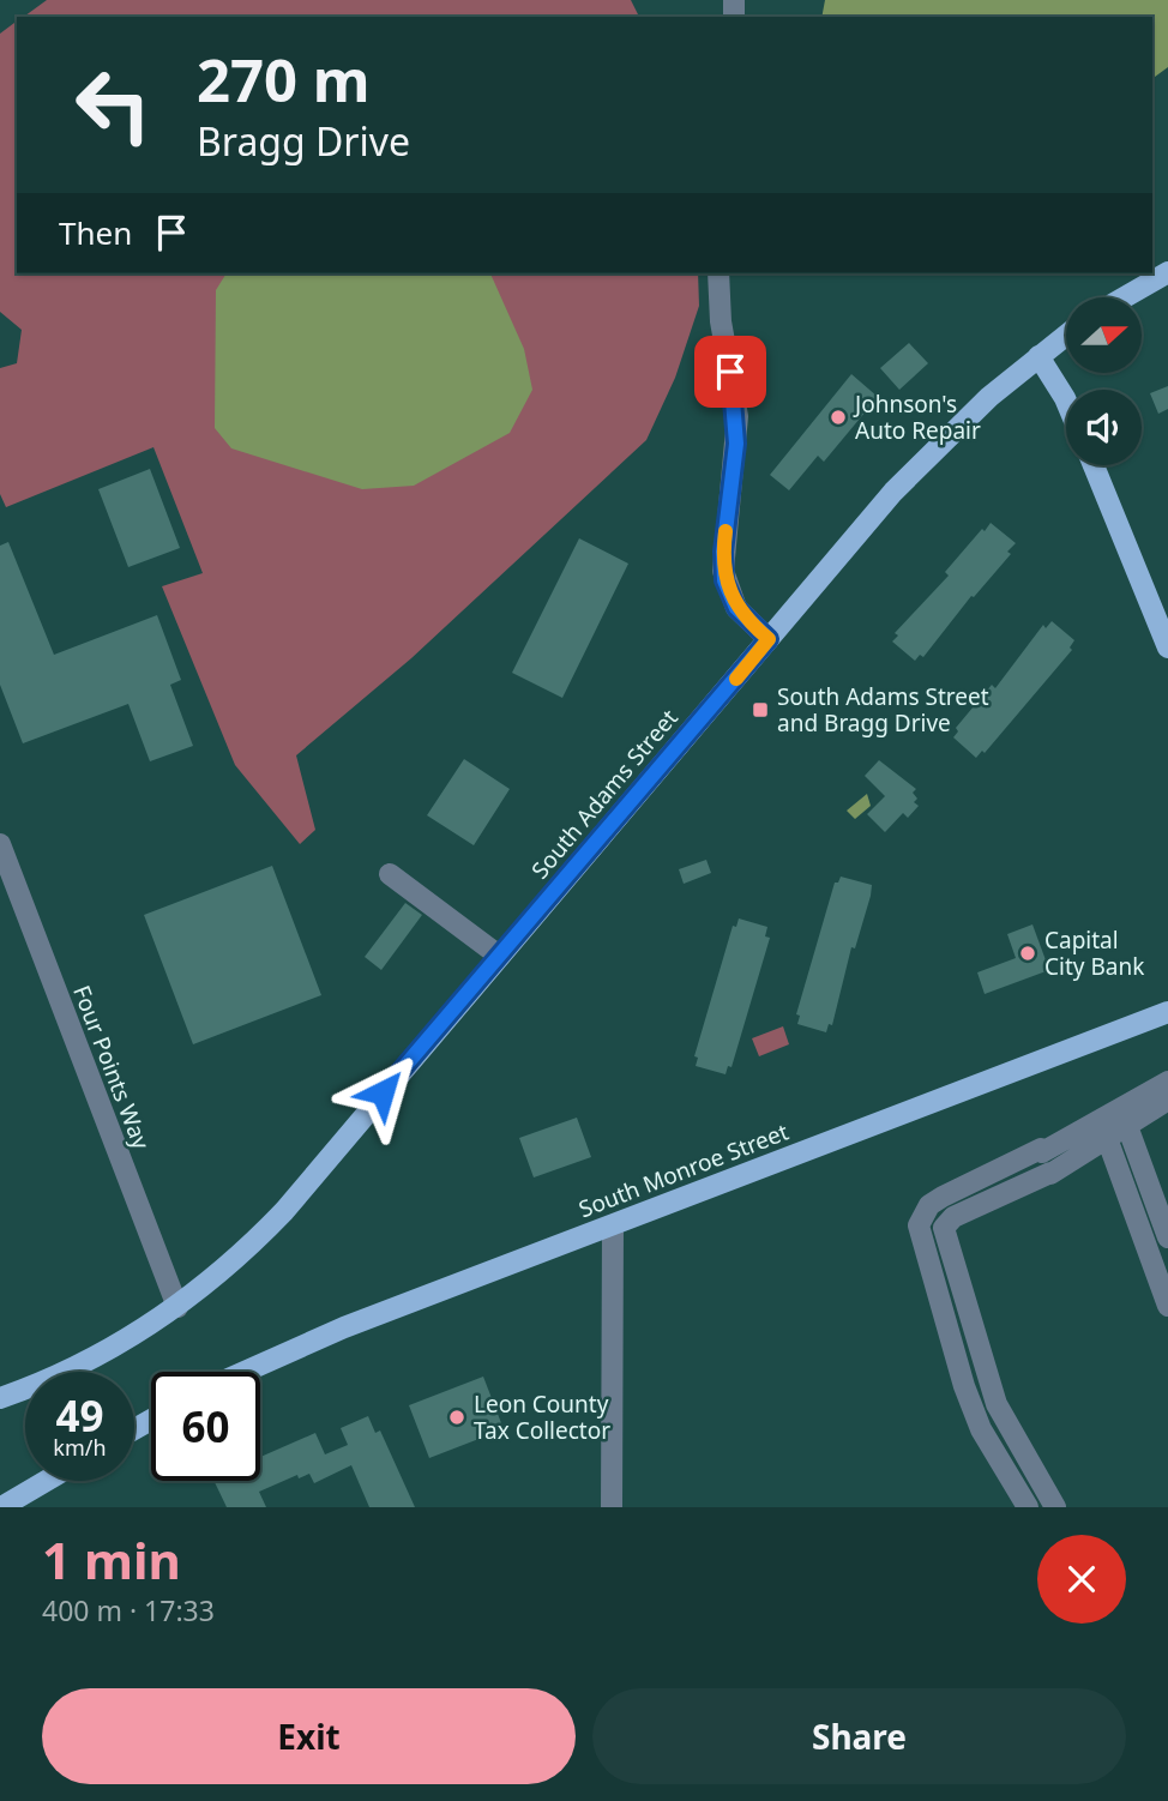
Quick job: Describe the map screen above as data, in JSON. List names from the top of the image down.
{
  "streets": {
    "main road": ["South Adams Street", "South Monroe Street"],
    "street": ["Four Points Way"]
  },
  "crossings": [
    ["South Adams Street", "Four Points Way"]
  ],
  "places": {
    "other": ["Johnson's Auto Repair", "Capital City Bank", "Leon County Tax Collector"],
    "transit": ["South Adams Street and Bragg Drive"]
  },
  "north": "right",
  "page": {
    "turn": ["270 m", "Bragg Drive"],
    "then": "Then",
    "speed": "49 km/h",
    "limit": "60",
    "heading": ["1 min", "400 m · 17:33"],
    "buttons": ["Exit", "Share"]
  }
}
